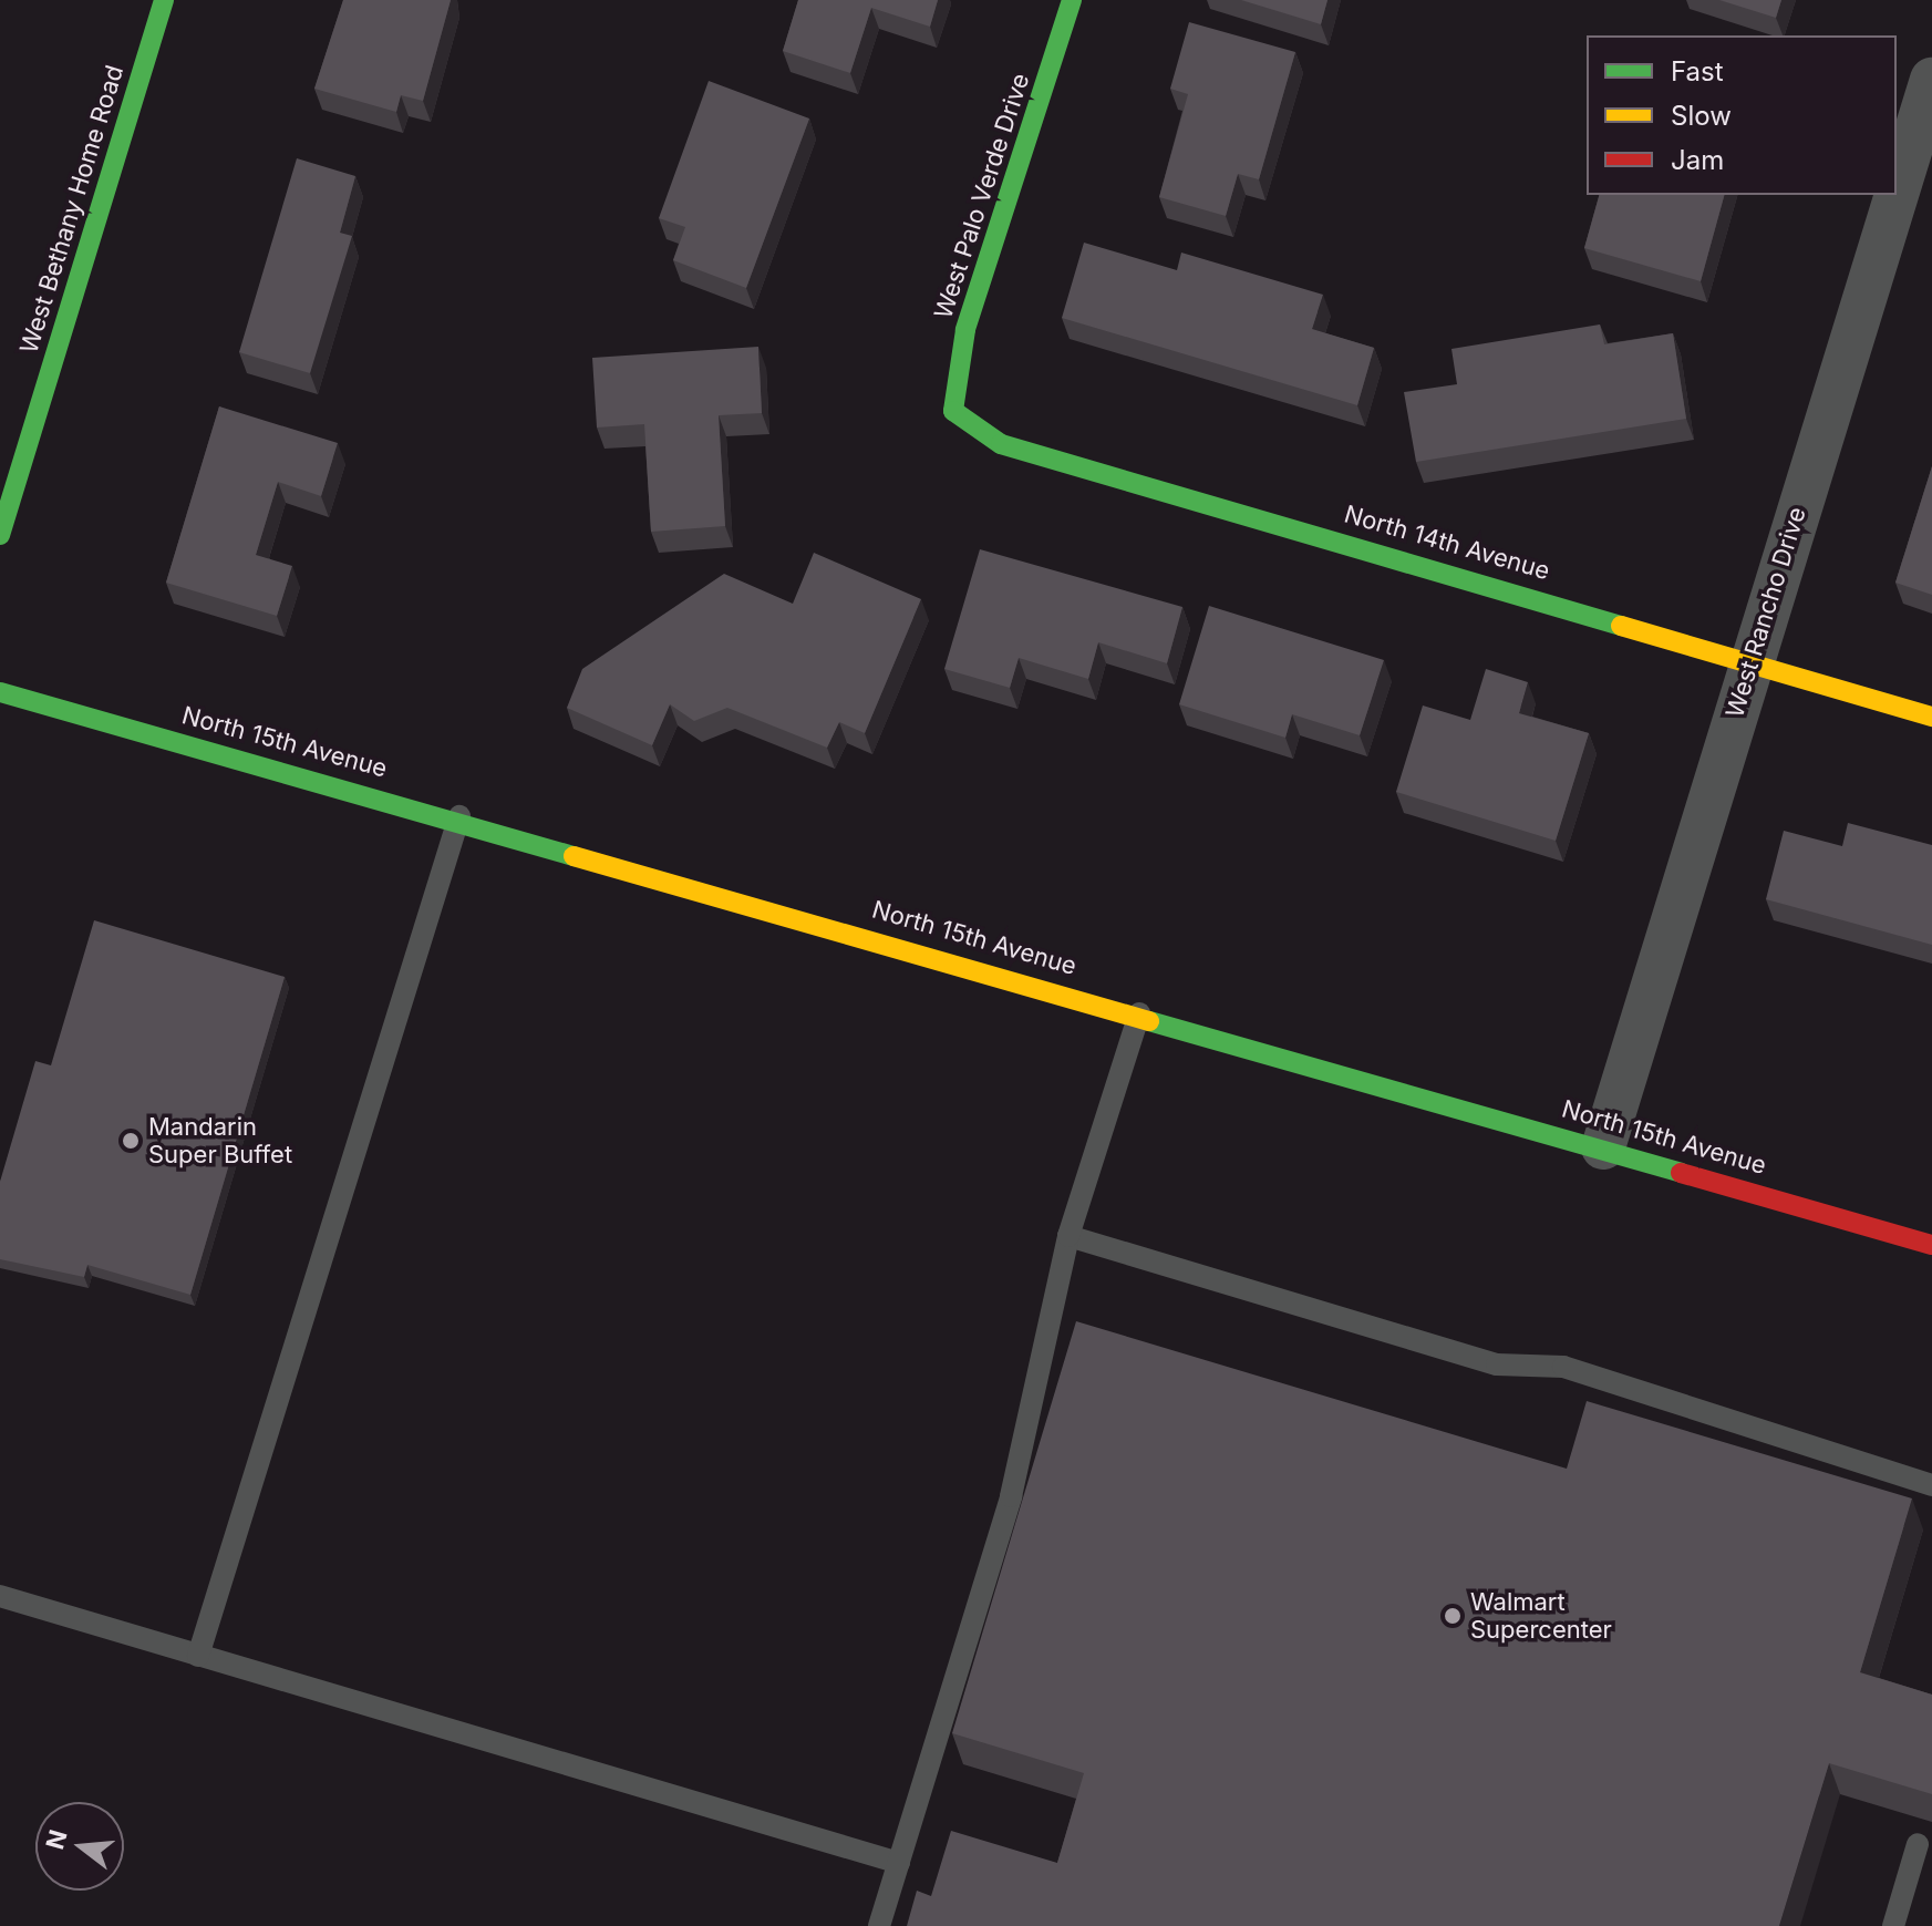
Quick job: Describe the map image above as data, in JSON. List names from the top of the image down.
{
  "streets": {
    "street": [
      "West Palo Verde Drive",
      "West Bethany Home Road",
      "North 14th Avenue",
      "West Rancho Drive",
      "North 15th Avenue"
    ]
  },
  "crossings": [
    ["West Palo Verde Drive", "North 14th Avenue"],
    ["North 14th Avenue", "West Rancho Drive"],
    ["West Rancho Drive", "North 15th Avenue"]
  ],
  "places": ["Mandarin Super Buffet", "Walmart Supercenter"],
  "legend": ["Fast", "Slow", "Jam"],
  "north": "left"
}
